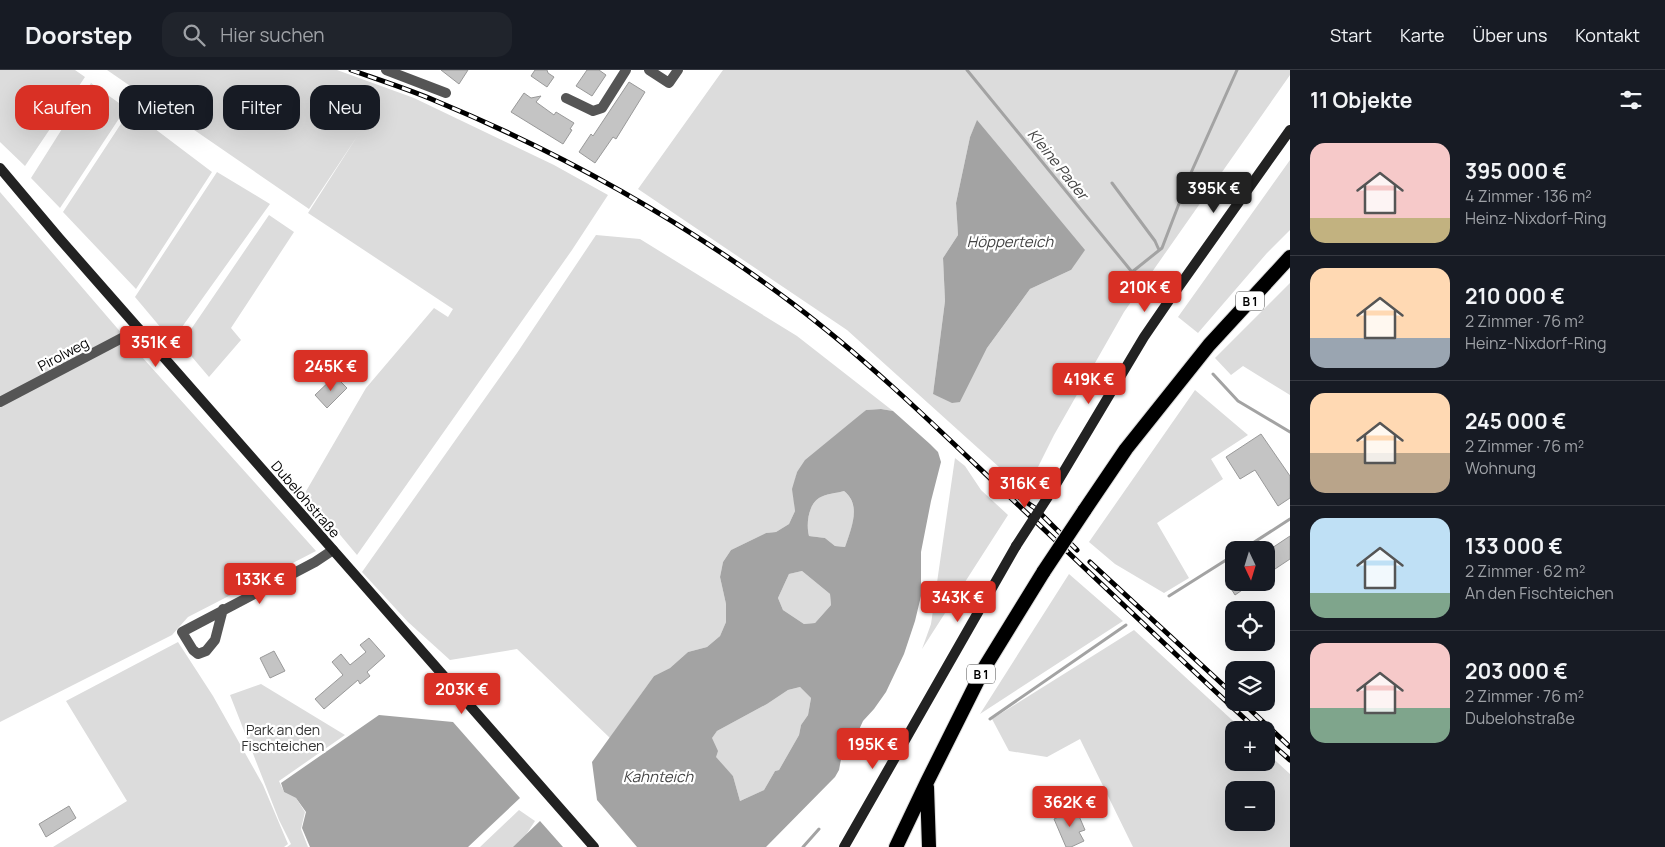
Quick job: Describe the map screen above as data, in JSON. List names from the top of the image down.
{
  "streets": {
    "highway": ["B 1"],
    "main road": ["Dubelohstraße"],
    "street": ["Pirolweg"]
  },
  "crossings": [
    ["Pirolweg", "Dubelohstraße"]
  ],
  "water": ["Kleine Pader", "Höpperteich", "Kahnteich"],
  "parks": ["Park an den Fischteichen"],
  "north": "bottom",
  "page": {
    "header": "Doorstep",
    "search": "Hier suchen",
    "nav": [
      "Start",
      "Karte",
      "Über uns",
      "Kontakt"
    ],
    "heading": "11 Objekte",
    "chip": [
      "Kaufen",
      "Mieten",
      "Filter",
      "Neu"
    ],
    "list": [
      {
        "name": "395 000 €",
        "note": "4 Zimmer · 136 m² · Heinz-Nixdorf-Ring"
      },
      {
        "name": "210 000 €",
        "note": "2 Zimmer · 76 m² · Heinz-Nixdorf-Ring"
      },
      {
        "name": "245 000 €",
        "note": "2 Zimmer · 76 m² · Wohnung"
      },
      {
        "name": "133 000 €",
        "note": "2 Zimmer · 62 m² · An den Fischteichen"
      },
      {
        "name": "203 000 €",
        "note": "2 Zimmer · 76 m² · Dubelohstraße"
      }
    ],
    "price": [
      "395K €",
      "210K €",
      "351K €",
      "245K €",
      "419K €",
      "316K €",
      "133K €",
      "343K €",
      "203K €",
      "195K €",
      "362K €"
    ],
    "map_buttons": ["+", "−"]
  }
}
